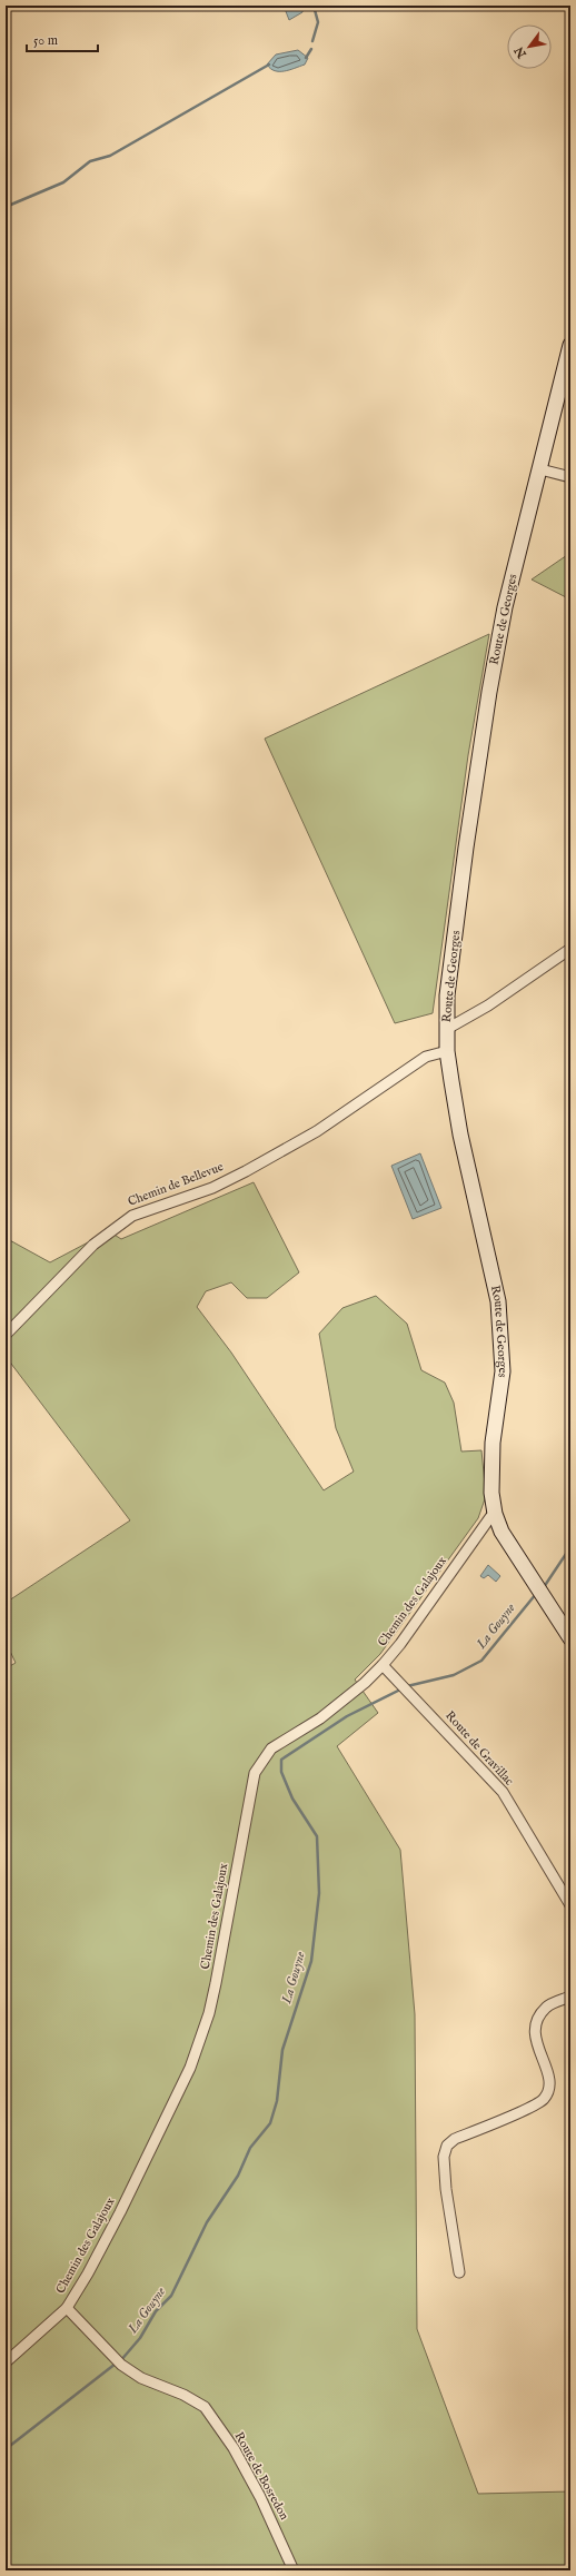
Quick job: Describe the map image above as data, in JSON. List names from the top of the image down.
{
  "streets": {
    "street": [
      "Route de Georges",
      "Chemin de Bellevue",
      "Chemin des Galajoux",
      "Route de Gravillac",
      "Route de Bosredon"
    ]
  },
  "crossings": [
    ["Route de Georges", "Chemin de Bellevue"],
    ["Route de Georges", "Chemin des Galajoux"],
    ["Chemin des Galajoux", "Route de Gravillac"],
    ["Chemin des Galajoux", "Route de Bosredon"]
  ],
  "water": ["La Gouyne"],
  "scale_bar": "50 m",
  "north": "bottom left"
}
